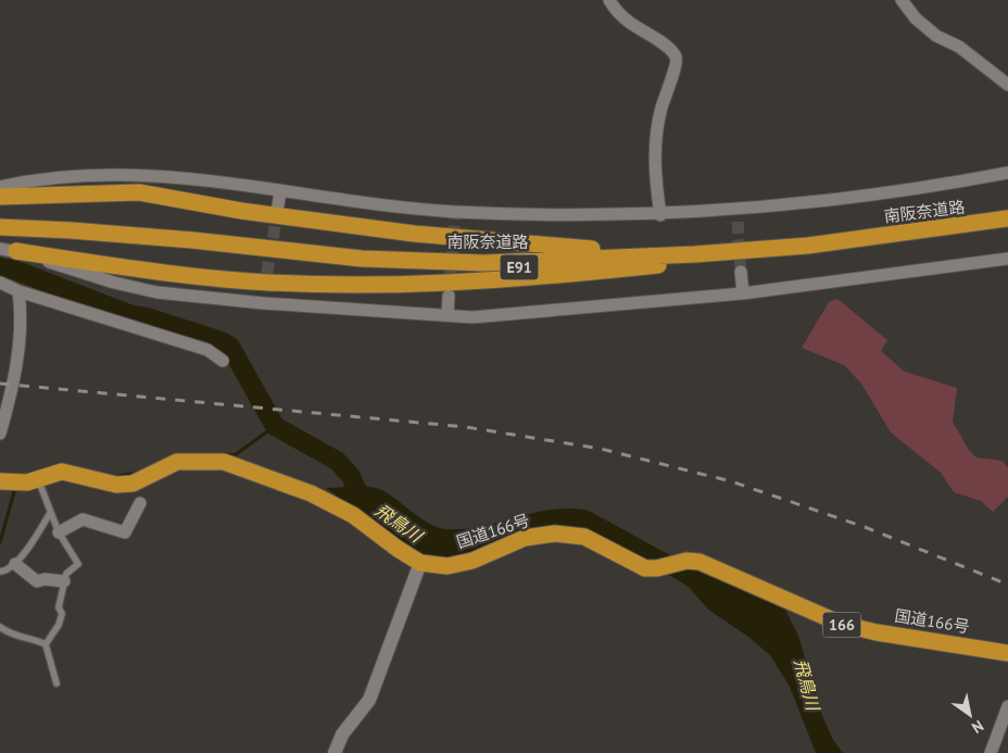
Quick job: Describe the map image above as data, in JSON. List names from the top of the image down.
{
  "streets": {
    "highway": [
      "南阪奈道路",
      "E91",
      "国道166号",
      "166"
    ]
  },
  "water": ["飛鳥川"],
  "north": "bottom right"
}
